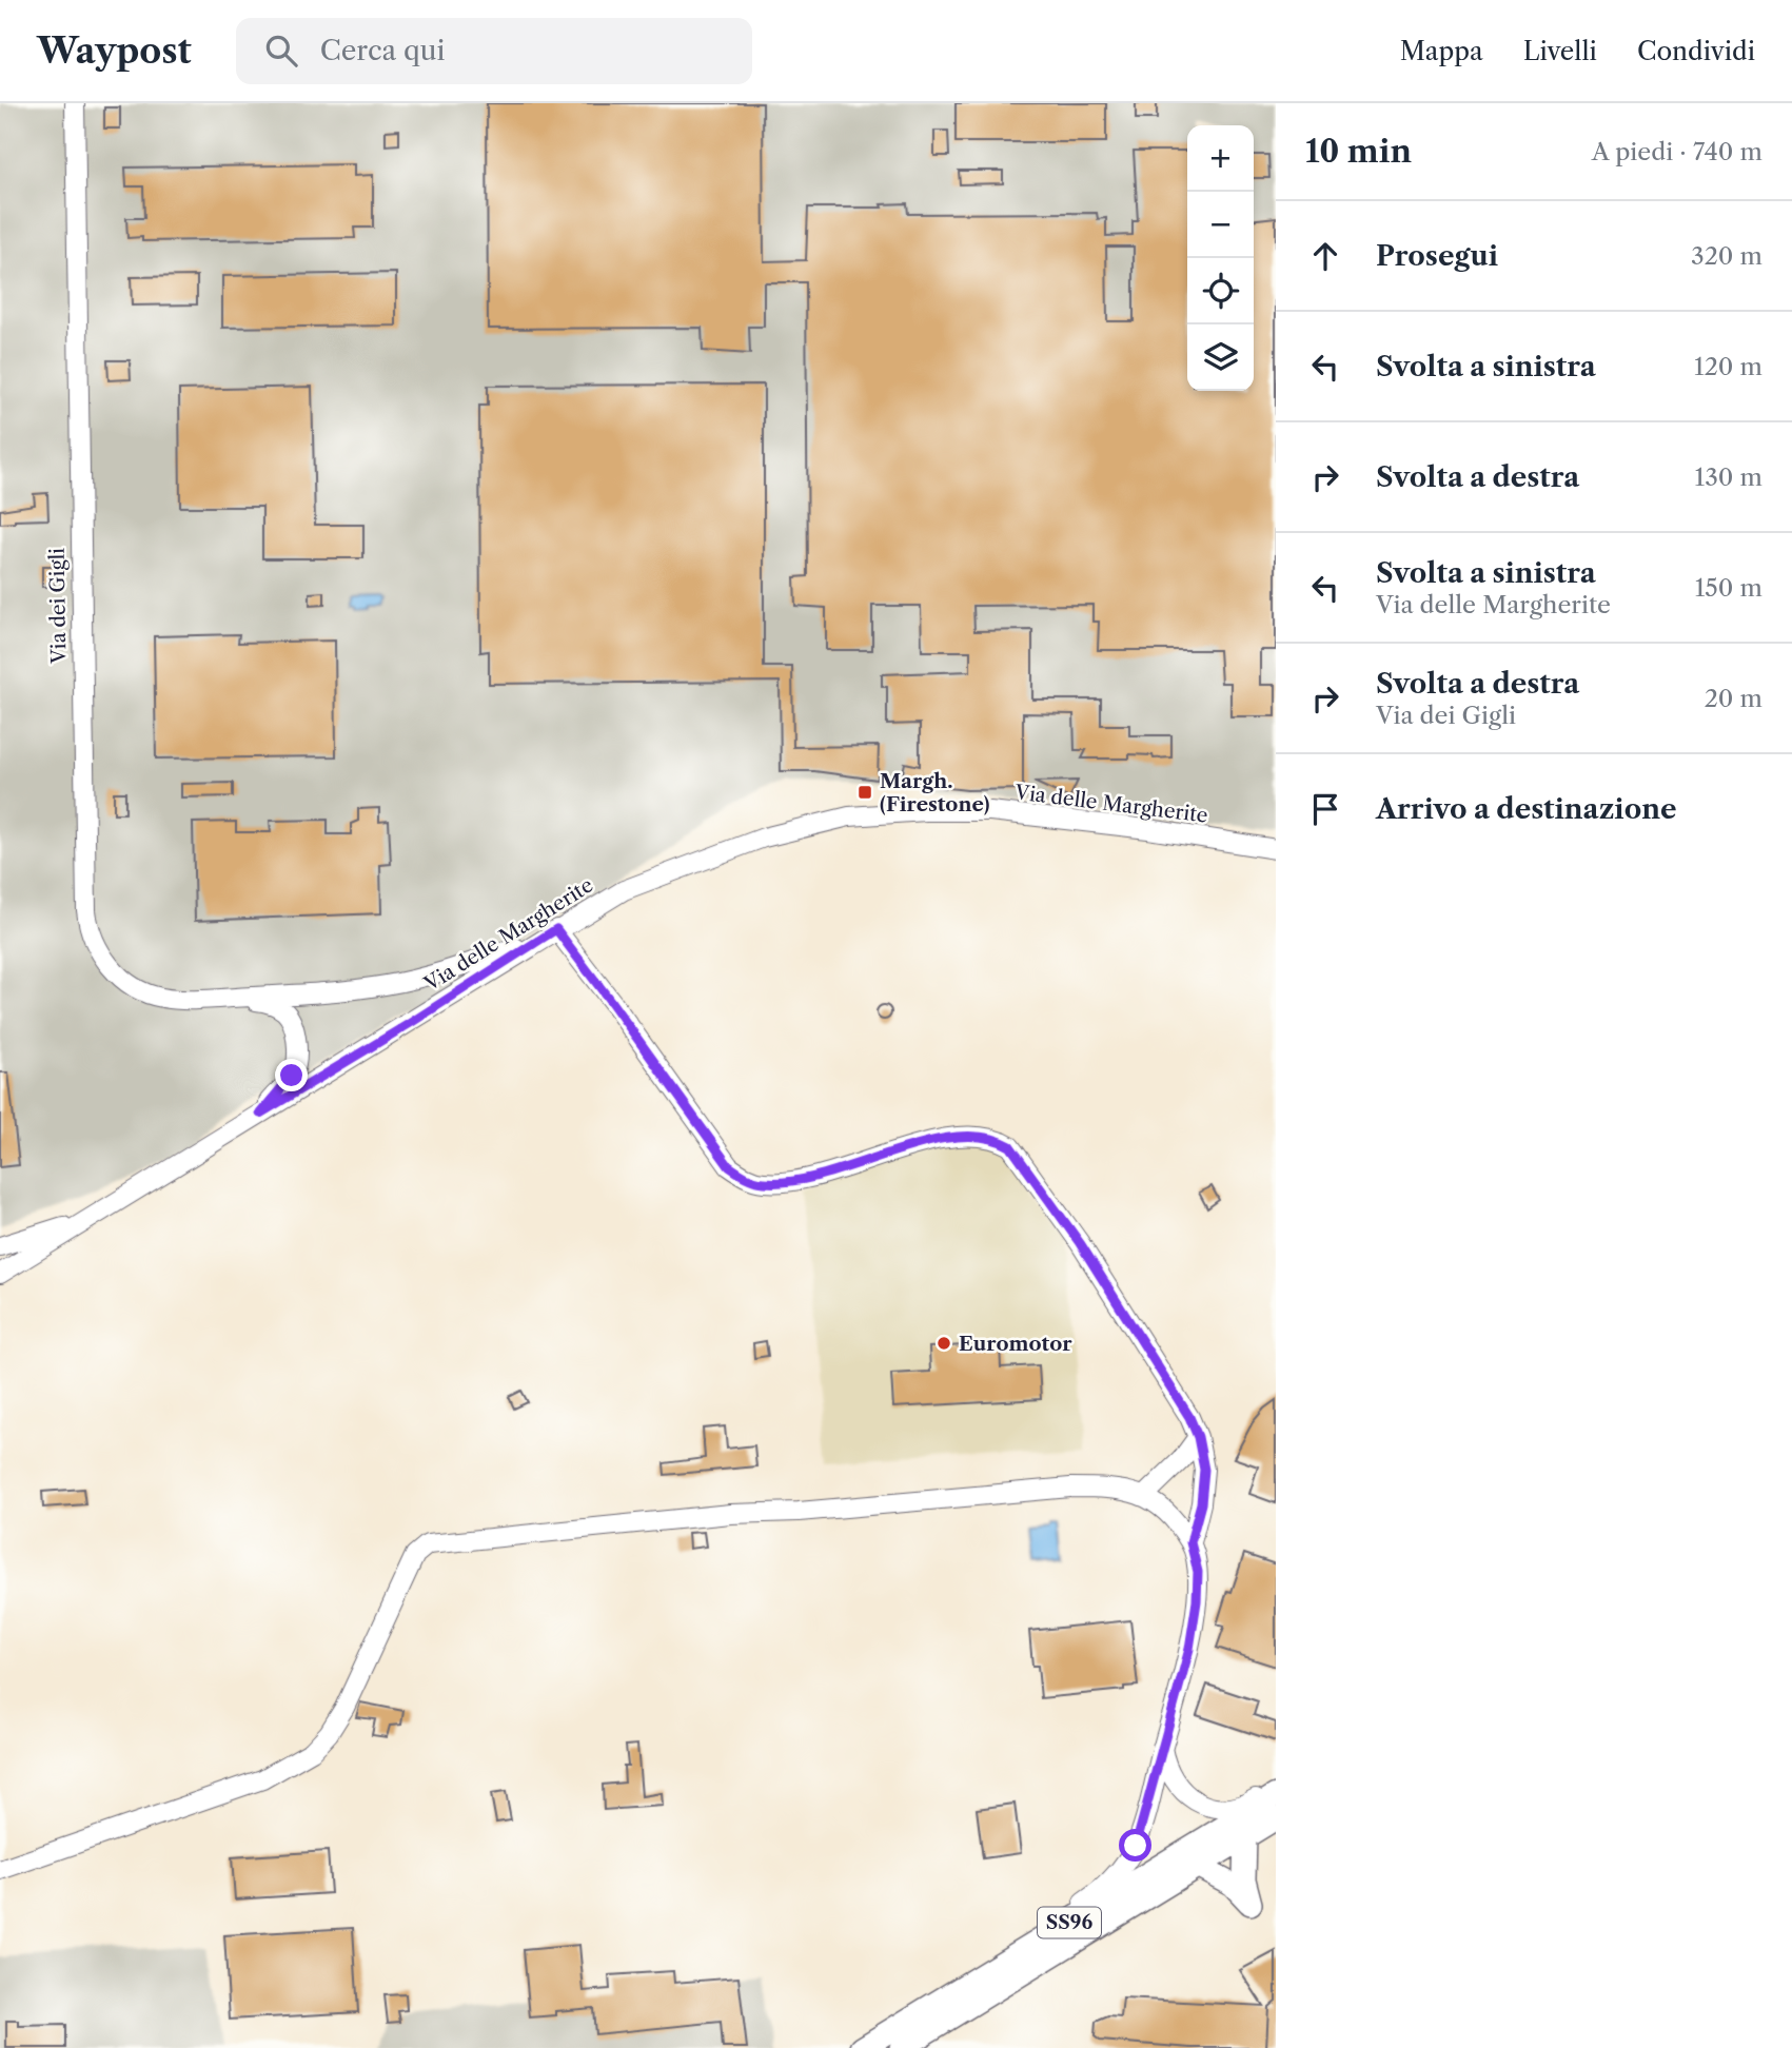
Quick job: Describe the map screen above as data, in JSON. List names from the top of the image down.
{
  "streets": {
    "main road": ["SS96"],
    "street": ["Via dei Gigli", "Via delle Margherite"]
  },
  "crossings": [
    ["Via dei Gigli", "Via delle Margherite"]
  ],
  "places": {
    "transit": ["Margh. (Firestone)"],
    "other": ["Euromotor"]
  },
  "page": {
    "header": "Waypost",
    "search": "Cerca qui",
    "nav": ["Mappa", "Livelli", "Condividi"],
    "heading": ["10 min", "A piedi · 740 m"],
    "map_buttons": ["+", "−"],
    "list": [
      ["Prosegui", "320 m"],
      ["Svolta a sinistra", "120 m"],
      ["Svolta a destra", "130 m"],
      ["Svolta a sinistra", "Via delle Margherite", "150 m"],
      ["Svolta a destra", "Via dei Gigli", "20 m"],
      "Arrivo a destinazione"
    ]
  }
}
